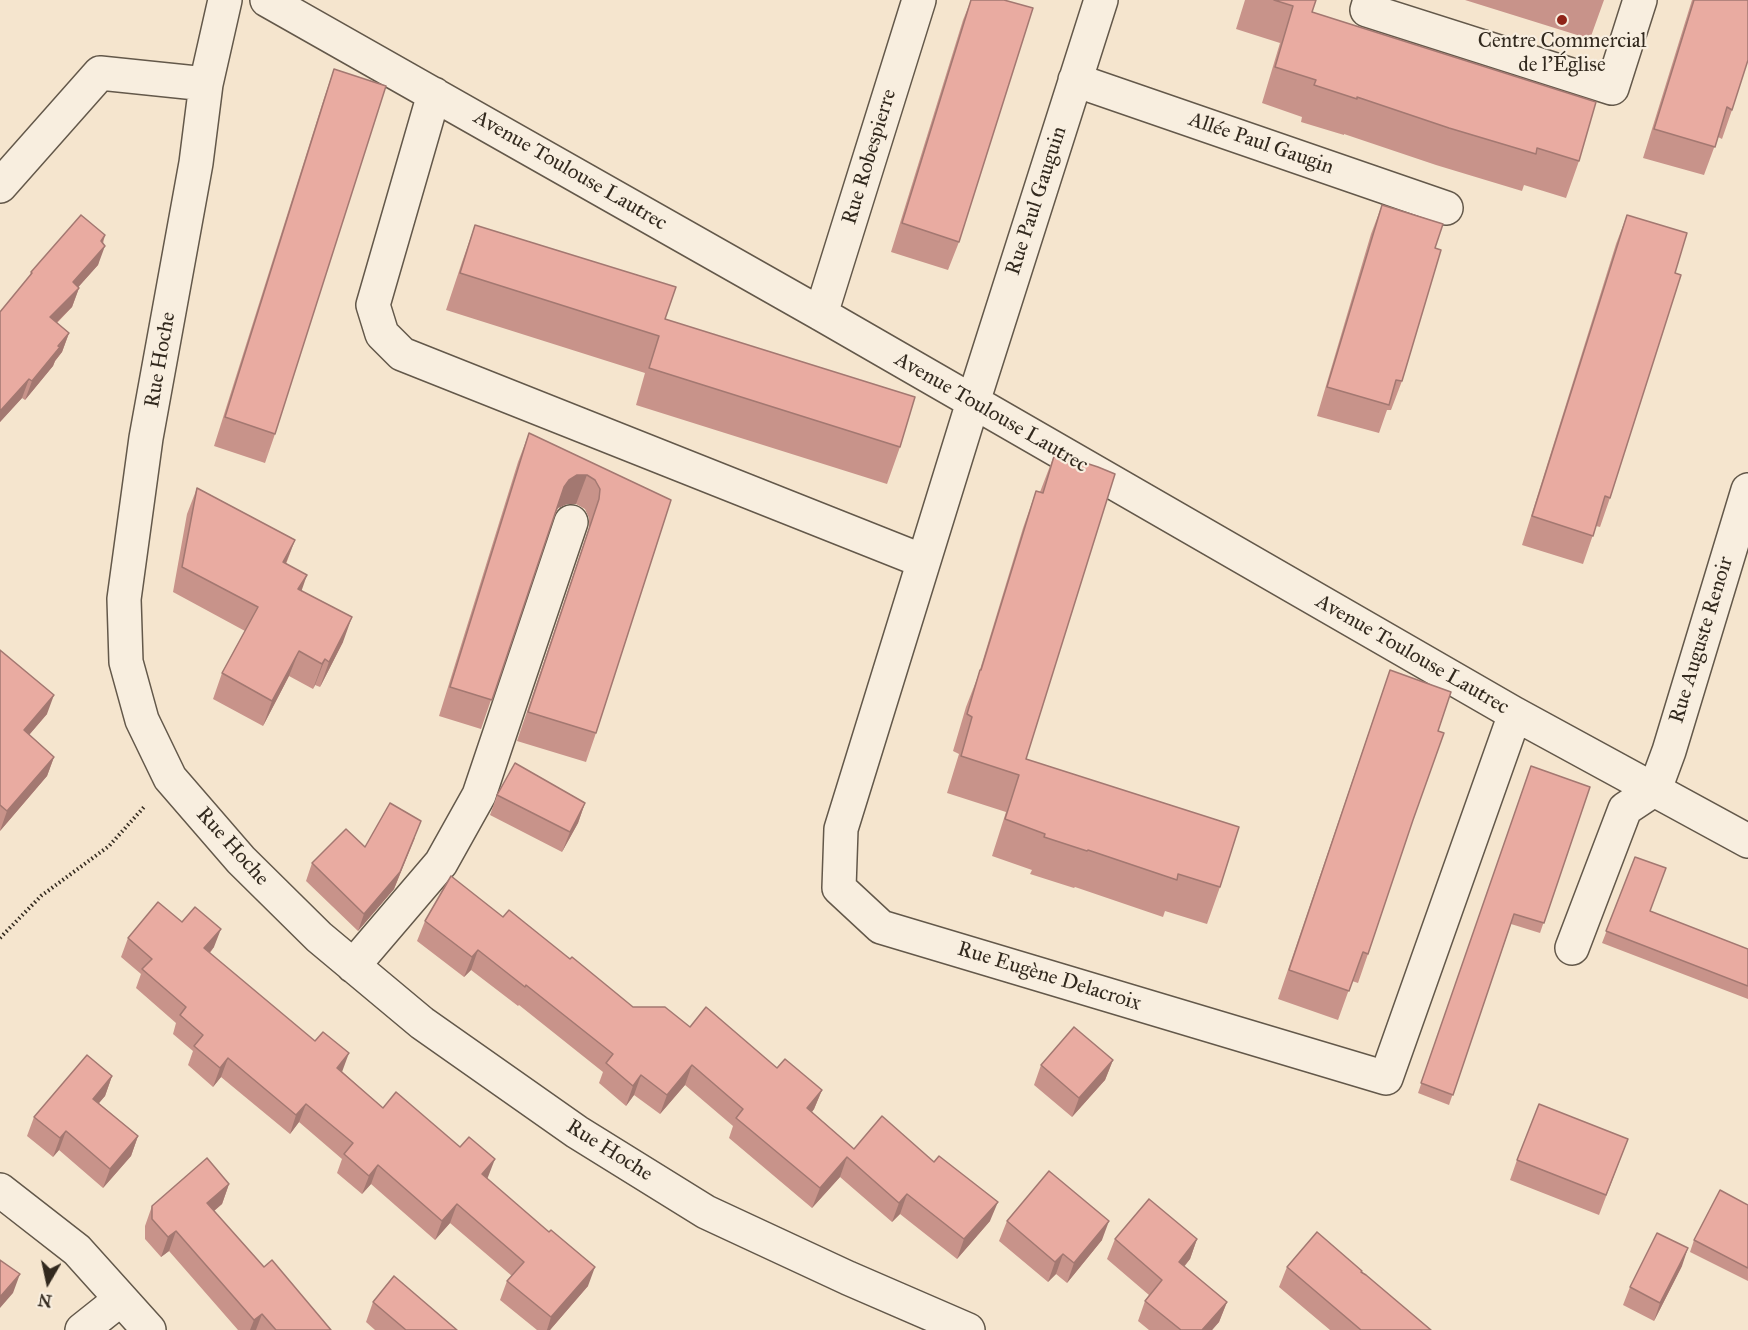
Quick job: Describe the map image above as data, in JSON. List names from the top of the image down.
{
  "streets": {
    "street": [
      "Allée Paul Gaugin",
      "Rue Robespierre",
      "Avenue Toulouse Lautrec",
      "Rue Paul Gauguin",
      "Rue Hoche",
      "Rue Auguste Renoir",
      "Rue Eugène Delacroix"
    ]
  },
  "crossings": [
    ["Allée Paul Gaugin", "Rue Paul Gauguin"],
    ["Rue Robespierre", "Avenue Toulouse Lautrec"],
    ["Avenue Toulouse Lautrec", "Rue Paul Gauguin"],
    ["Avenue Toulouse Lautrec", "Rue Auguste Renoir"],
    ["Avenue Toulouse Lautrec", "Rue Eugène Delacroix"],
    ["Rue Paul Gauguin", "Rue Eugène Delacroix"]
  ],
  "places": ["Centre Commercial de l'Église"],
  "north": "bottom"
}
